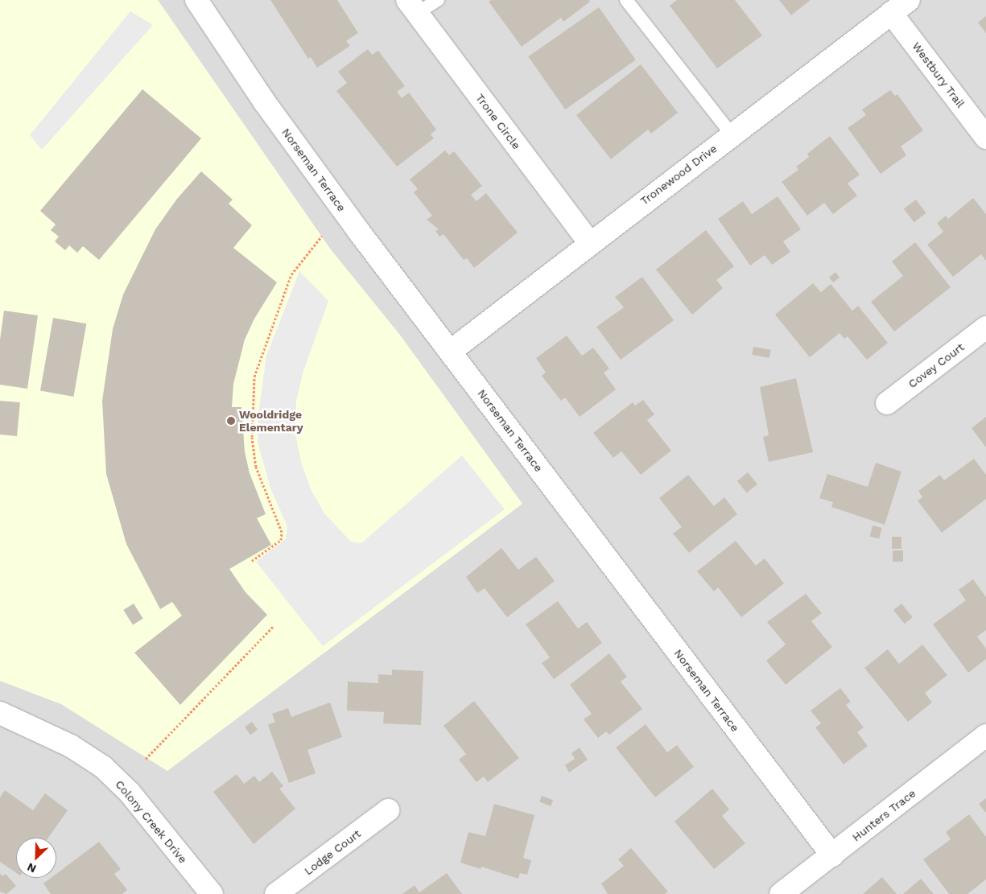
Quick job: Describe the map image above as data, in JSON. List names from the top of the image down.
{
  "streets": {
    "street": [
      "Westbury Trail",
      "Trone Circle",
      "Norseman Terrace",
      "Tronewood Drive",
      "Covey Court",
      "Hunters Trace",
      "Colony Creek Drive",
      "Lodge Court"
    ]
  },
  "crossings": [
    ["Westbury Trail", "Tronewood Drive"],
    ["Trone Circle", "Tronewood Drive"],
    ["Norseman Terrace", "Tronewood Drive"],
    ["Norseman Terrace", "Hunters Trace"]
  ],
  "places": ["Wooldridge Elementary"],
  "north": "bottom left"
}
